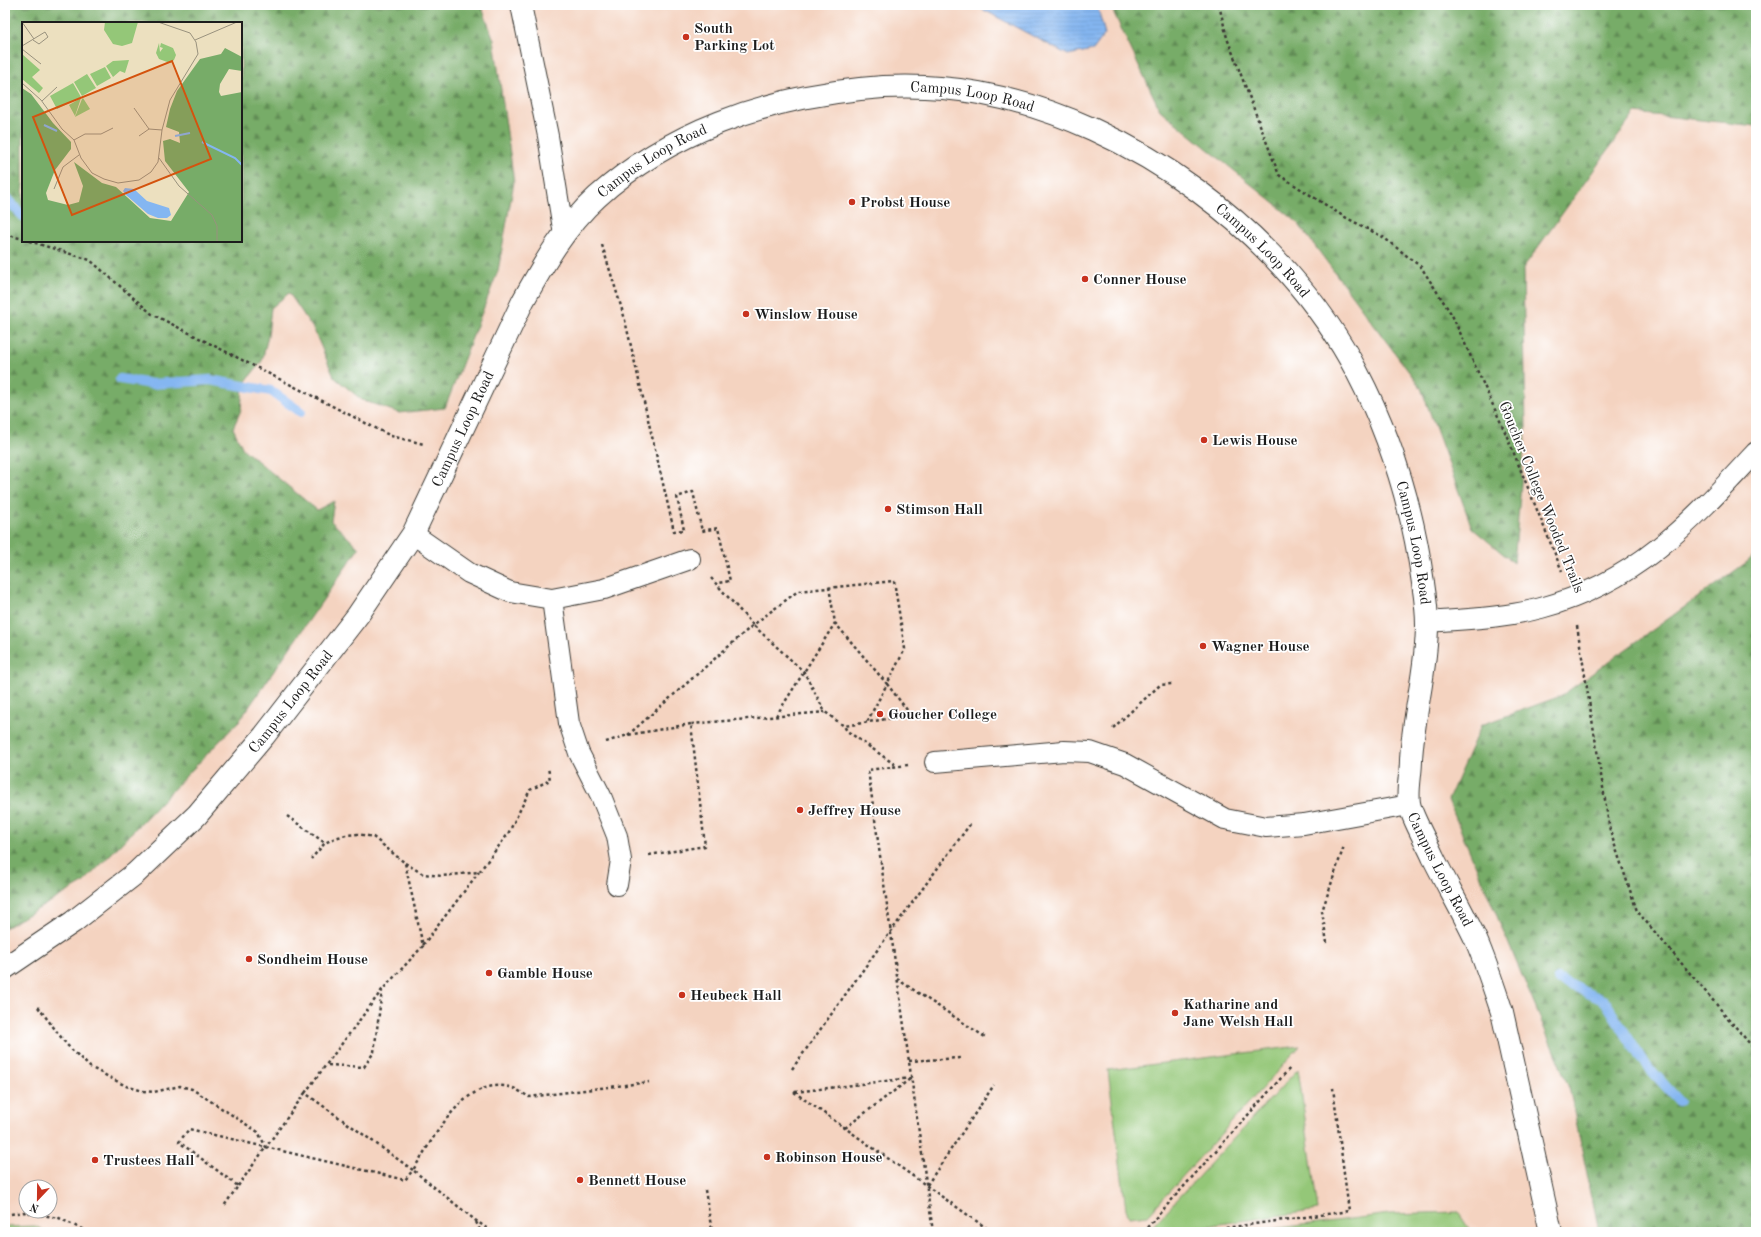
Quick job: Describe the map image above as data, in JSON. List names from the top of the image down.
{
  "streets": {
    "street": ["Campus Loop Road"],
    "path": ["Goucher College Wooded Trails"]
  },
  "places": [
    "South Parking Lot",
    "Probst House",
    "Conner House",
    "Winslow House",
    "Lewis House",
    "Stimson Hall",
    "Wagner House",
    "Goucher College",
    "Jeffrey House",
    "Sondheim House",
    "Gamble House",
    "Heubeck Hall",
    "Katharine and Jane Welsh Hall",
    "Robinson House",
    "Trustees Hall",
    "Bennett House"
  ],
  "north": "bottom"
}
